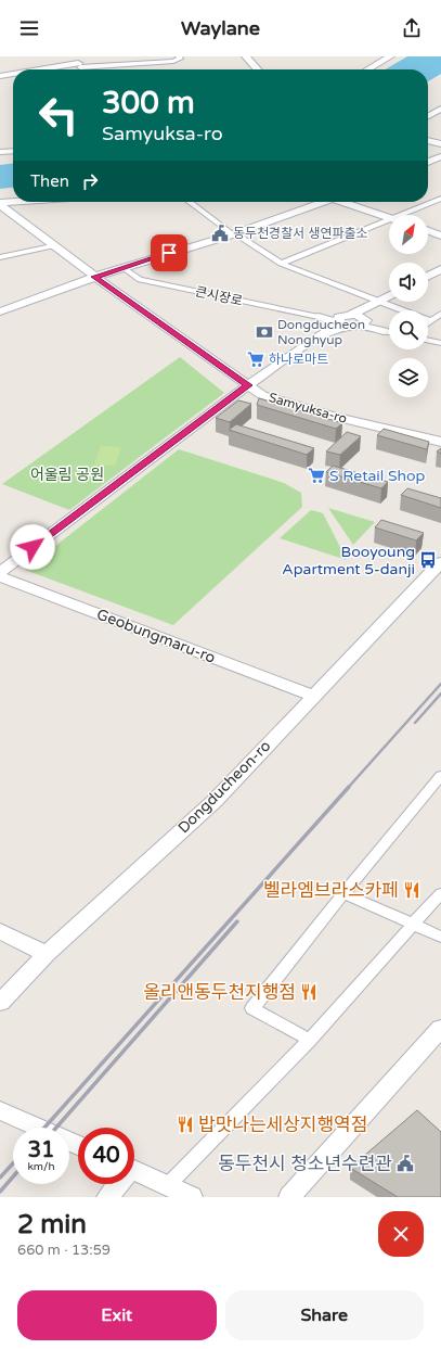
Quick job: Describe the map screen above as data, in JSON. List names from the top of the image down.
{
  "streets": {
    "street": [
      "큰시장로",
      "Samyuksa-ro",
      "Geobungmaru-ro",
      "Dongducheon-ro"
    ]
  },
  "crossings": [
    ["Geobungmaru-ro", "Dongducheon-ro"]
  ],
  "parks": ["어울림 공원"],
  "places": {
    "public building": ["동두천경찰서 생연파출소", "동두천시 청소년수련관"],
    "bank": ["Dongducheon Nonghyup"],
    "supermarket": ["하나로마트", "S Retail Shop"],
    "bus stop": ["Booyoung Apartment 5-danji"],
    "restaurant": ["벨라엠브라스카페", "올리앤동두천지행점", "밥맛나는세상지행역점"]
  },
  "north": "top right",
  "page": {
    "header": "Waylane",
    "turn": ["300 m", "Samyuksa-ro"],
    "then": "Then",
    "speed": "31 km/h",
    "limit": "40",
    "heading": ["2 min", "660 m · 13:59"],
    "buttons": ["Exit", "Share"]
  }
}
